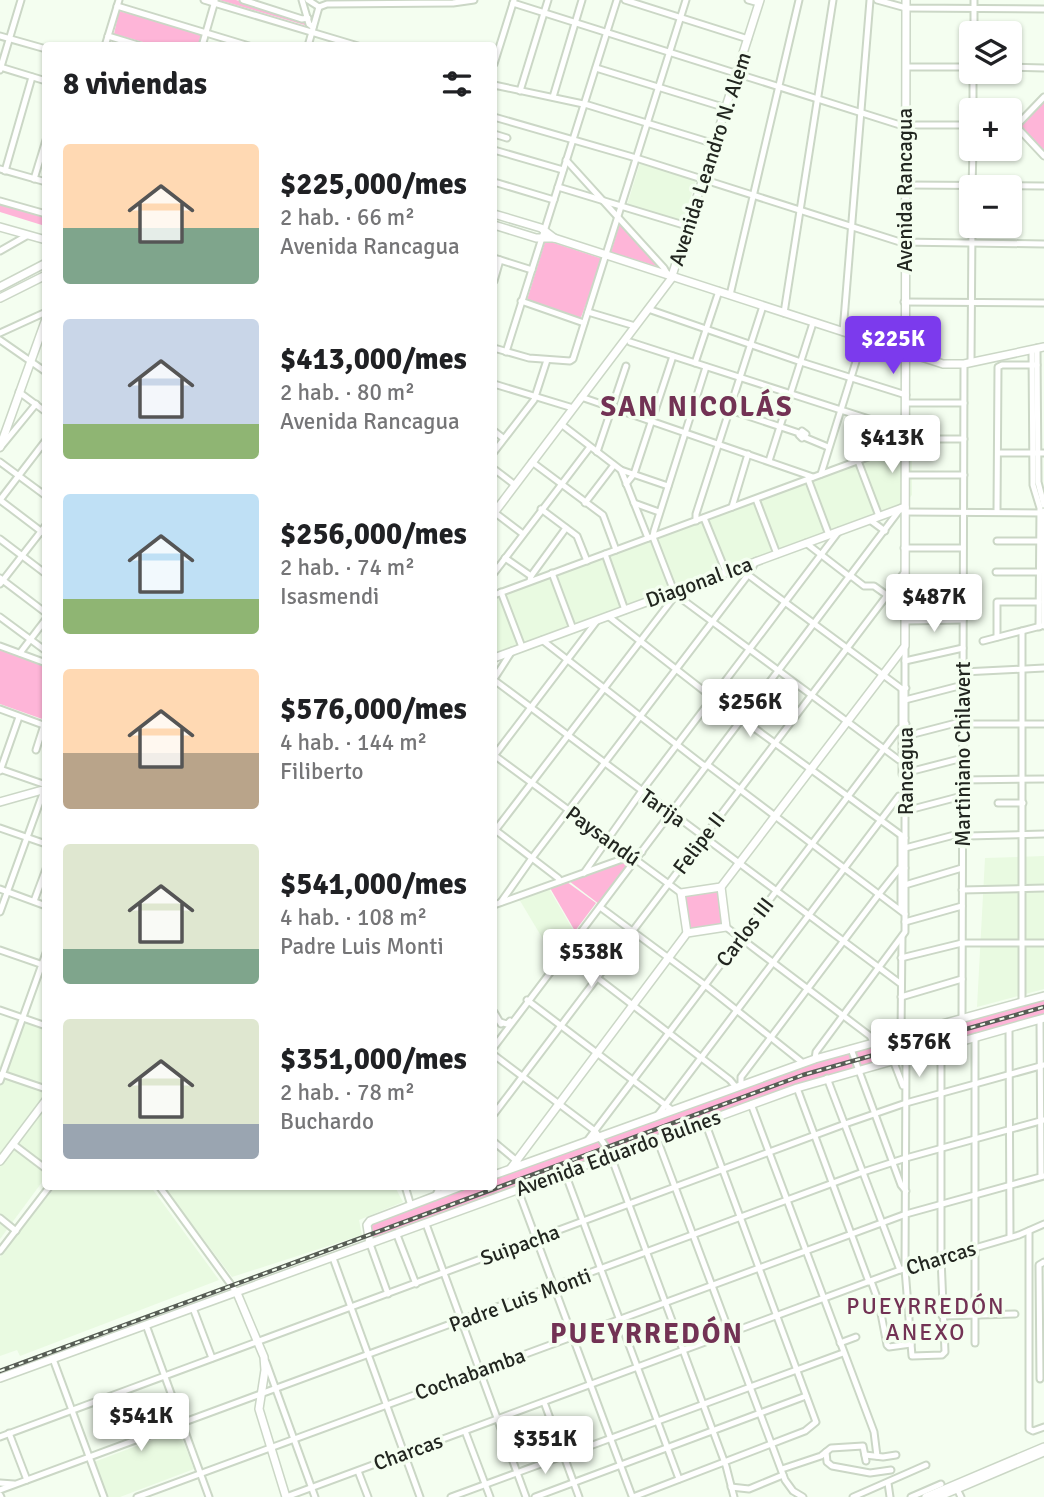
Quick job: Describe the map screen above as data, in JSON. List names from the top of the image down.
{
  "streets": {
    "main road": [
      "Avenida Leandro N. Alem",
      "Avenida Rancagua",
      "Diagonal Ica",
      "Avenida Eduardo Bulnes"
    ],
    "street": [
      "Martiniano Chilavert",
      "Rancagua",
      "Tarija",
      "Paysandú",
      "Felipe II",
      "Carlos III",
      "Suipacha",
      "Charcas",
      "Padre Luis Monti",
      "Cochabamba"
    ]
  },
  "crossings": [
    ["Avenida Rancagua", "Diagonal Ica"],
    ["Rancagua", "Tarija"],
    ["Rancagua", "Carlos III"],
    ["Tarija", "Felipe II"],
    ["Tarija", "Carlos III"],
    ["Paysandú", "Felipe II"]
  ],
  "districts": ["SAN NICOLÁS", "PUEYRREDÓN ANEXO", "PUEYRREDÓN"],
  "page": {
    "map_buttons": ["+", "−"],
    "heading": "8 viviendas",
    "list": [
      {
        "name": "$225,000/mes",
        "note": "2 hab. · 66 m² · Avenida Rancagua"
      },
      {
        "name": "$413,000/mes",
        "note": "2 hab. · 80 m² · Avenida Rancagua"
      },
      {
        "name": "$256,000/mes",
        "note": "2 hab. · 74 m² · Isasmendi"
      },
      {
        "name": "$576,000/mes",
        "note": "4 hab. · 144 m² · Filiberto"
      },
      {
        "name": "$541,000/mes",
        "note": "4 hab. · 108 m² · Padre Luis Monti"
      },
      {
        "name": "$351,000/mes",
        "note": "2 hab. · 78 m² · Buchardo"
      }
    ],
    "price": [
      "$225K",
      "$413K",
      "$487K",
      "$256K",
      "$538K",
      "$576K",
      "$541K",
      "$351K"
    ]
  }
}
